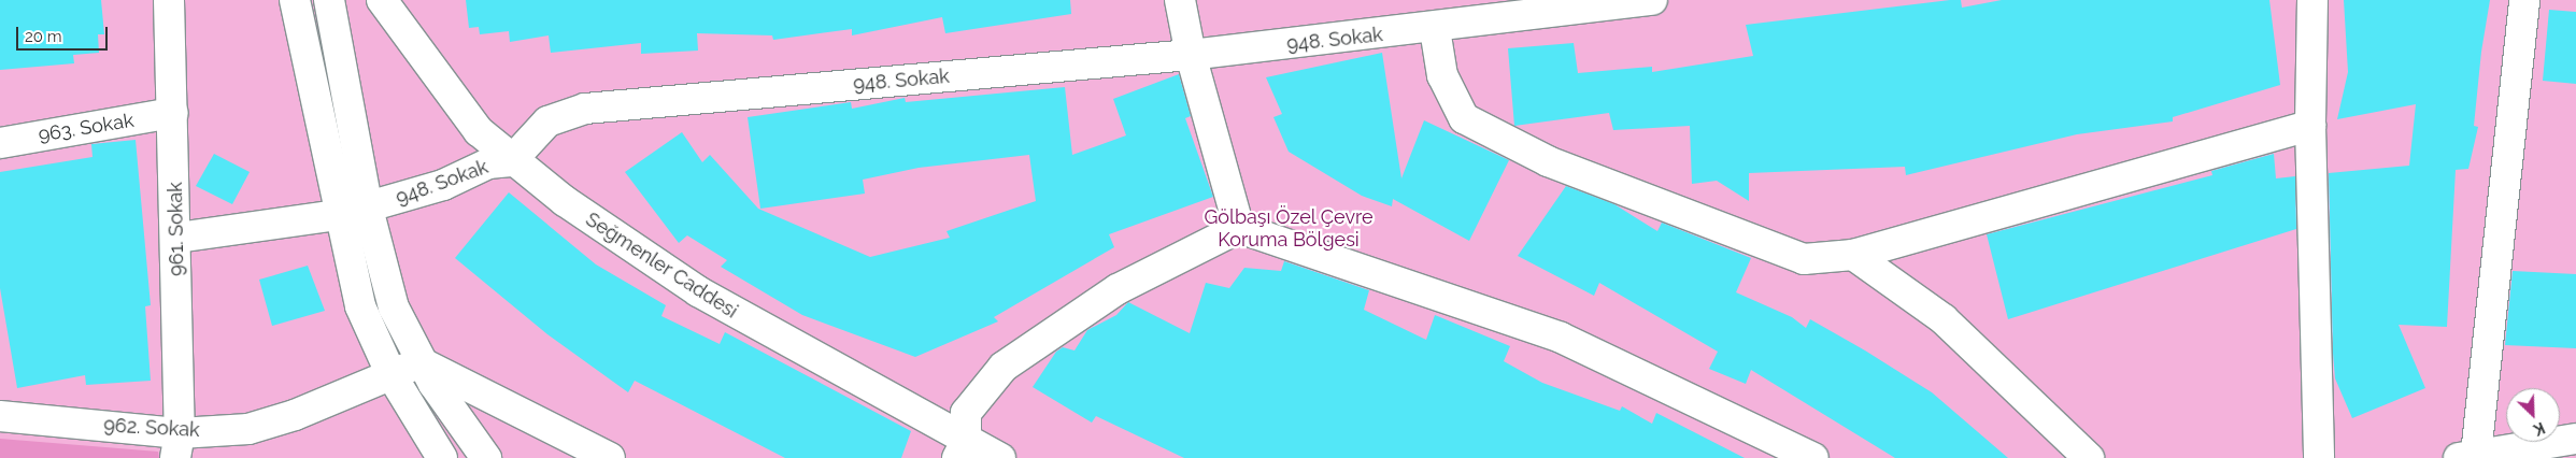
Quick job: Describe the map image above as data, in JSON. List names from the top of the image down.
{
  "streets": {
    "street": [
      "948. Sokak",
      "963. Sokak",
      "961. Sokak",
      "Seğmenler Caddesi",
      "962. Sokak"
    ]
  },
  "crossings": [
    ["948. Sokak", "961. Sokak"],
    ["948. Sokak", "Seğmenler Caddesi"],
    ["963. Sokak", "961. Sokak"],
    ["961. Sokak", "962. Sokak"]
  ],
  "parks": ["Gölbaşı Özel Çevre Koruma Bölgesi"],
  "scale_bar": "20 m",
  "north": "bottom right"
}
